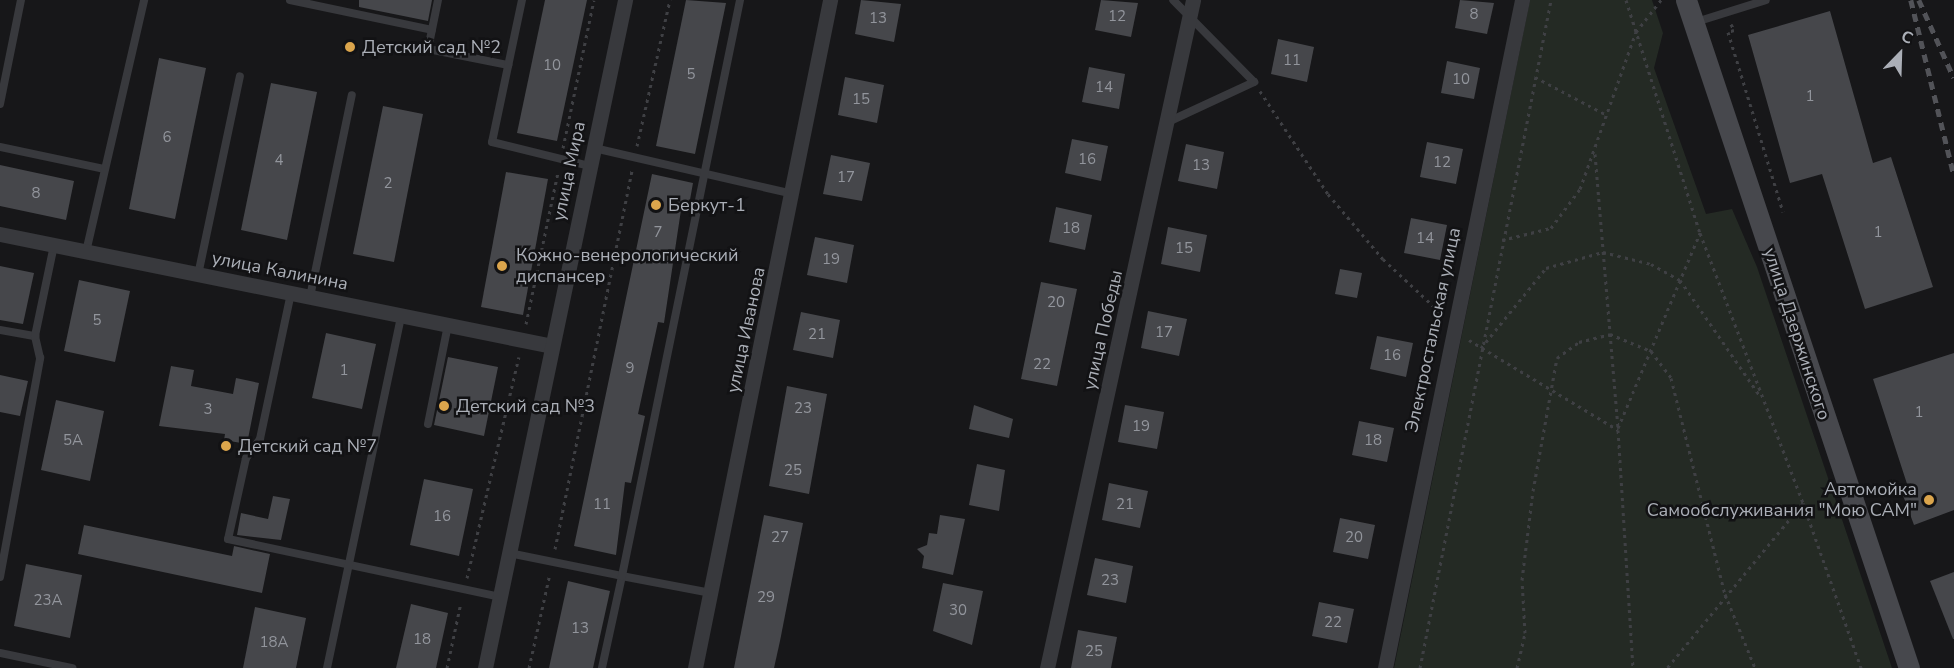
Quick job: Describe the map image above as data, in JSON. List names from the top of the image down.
{
  "streets": {
    "main road": ["улица Дзержинского"],
    "street": [
      "улица Мира",
      "улица Калинина",
      "улица Иванова",
      "улица Победы",
      "Электростальская улица"
    ]
  },
  "crossings": [
    ["улица Мира", "улица Калинина"]
  ],
  "places": [
    "Детский сад №2",
    "Беркут-1",
    "Кожно-венерологический диспансер",
    "Детский сад №3",
    "Детский сад №7",
    "Автомойка Самообслуживания \"Мою САМ\""
  ],
  "house_numbers": [
    "8",
    "12",
    "13",
    "11",
    "10",
    "5",
    "10",
    "14",
    "1",
    "15",
    "6",
    "16",
    "4",
    "12",
    "13",
    "17",
    "2",
    "8",
    "18",
    "7",
    "1",
    "14",
    "15",
    "19",
    "20",
    "5",
    "17",
    "21",
    "16",
    "22",
    "9",
    "1",
    "23",
    "3",
    "1",
    "19",
    "5А",
    "18",
    "25",
    "11",
    "21",
    "16",
    "27",
    "20",
    "23",
    "29",
    "23А",
    "30",
    "22",
    "13",
    "18",
    "18А",
    "25"
  ],
  "north": "top right"
}
